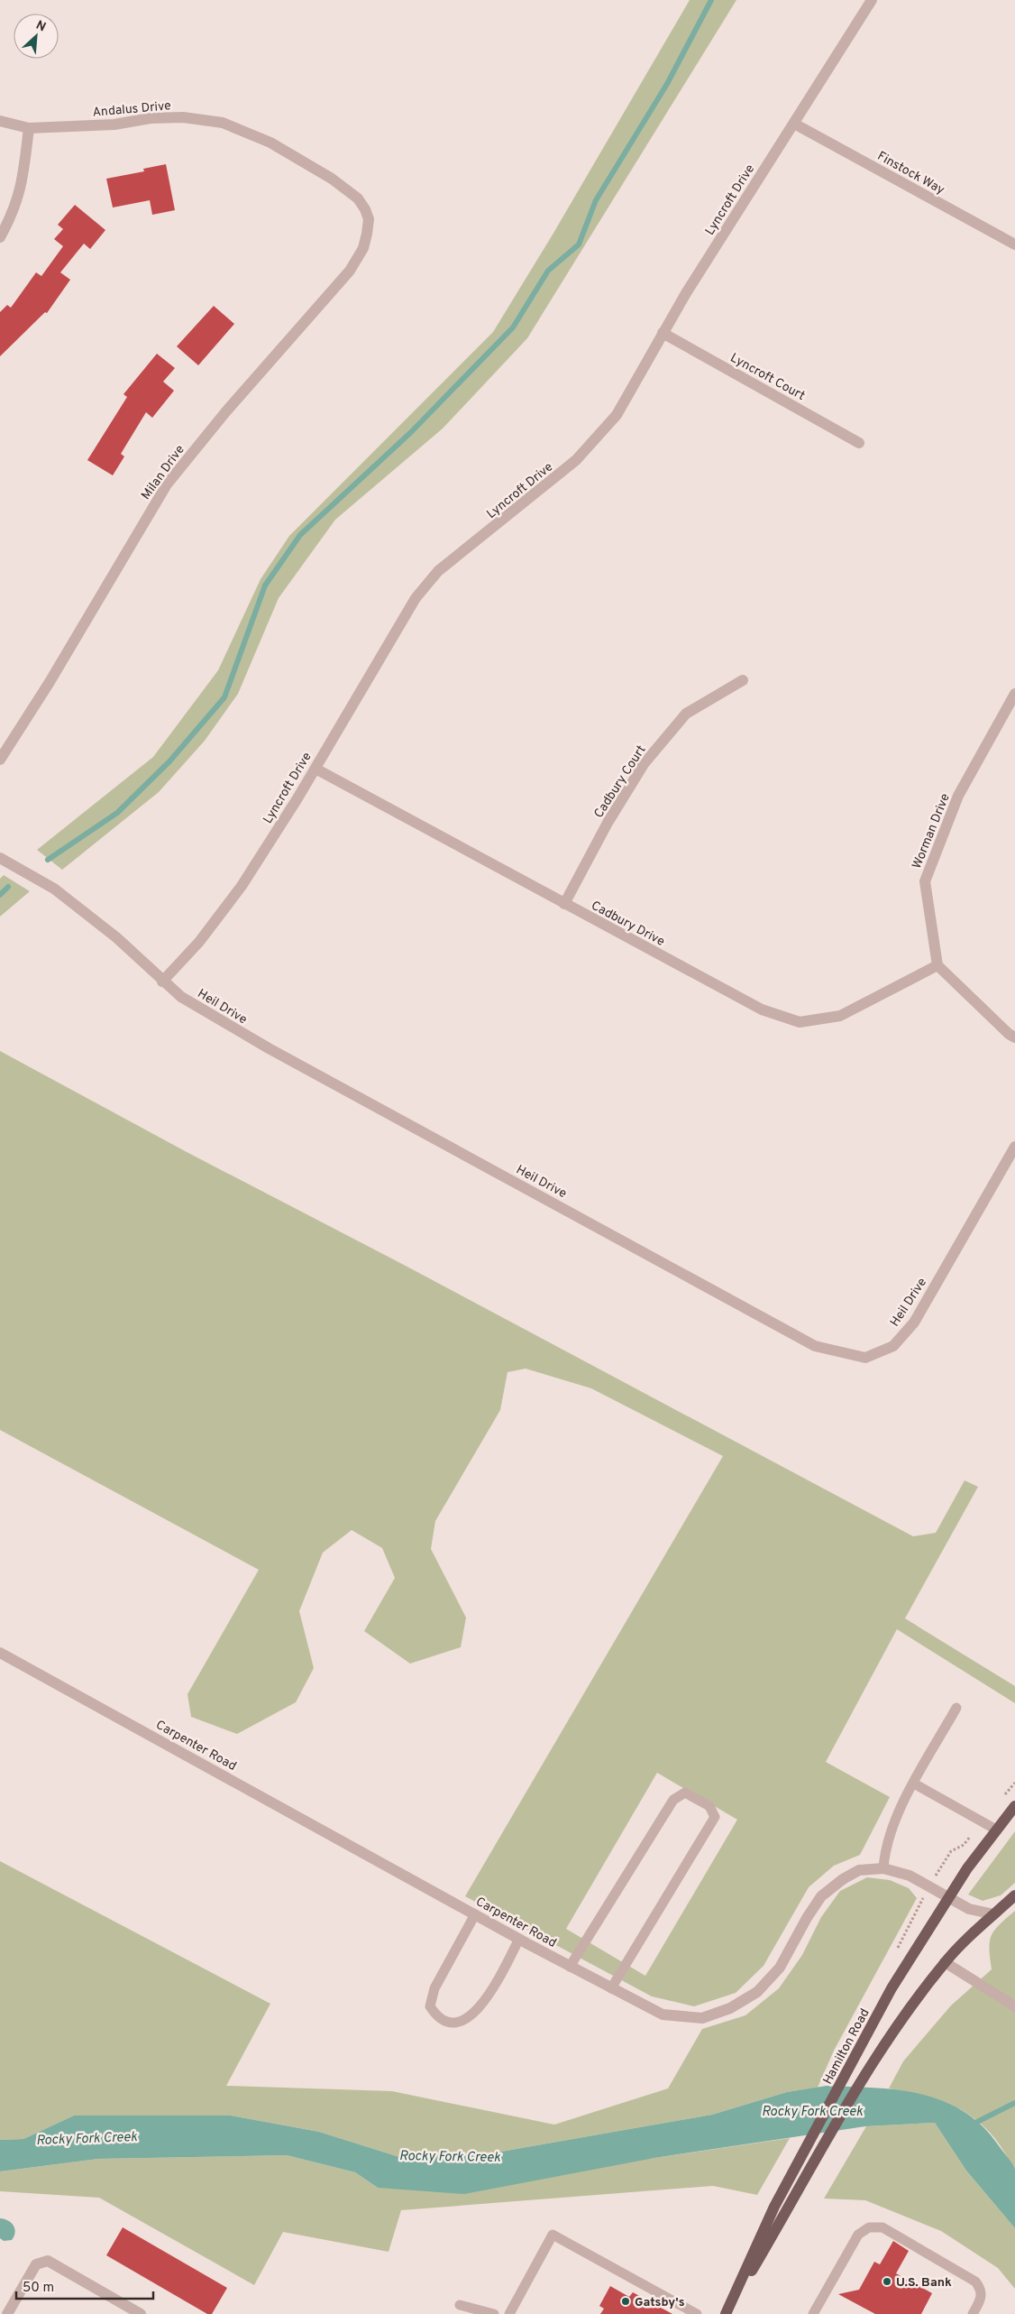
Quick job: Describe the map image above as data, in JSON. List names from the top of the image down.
{
  "streets": {
    "main road": ["Hamilton Road"],
    "street": [
      "Andalus Drive",
      "Finstock Way",
      "Lyncroft Drive",
      "Lyncroft Court",
      "Milan Drive",
      "Cadbury Court",
      "Worman Drive",
      "Cadbury Drive",
      "Heil Drive",
      "Carpenter Road"
    ]
  },
  "crossings": [
    ["Andalus Drive", "Milan Drive"],
    ["Finstock Way", "Lyncroft Drive"],
    ["Lyncroft Drive", "Lyncroft Court"],
    ["Lyncroft Drive", "Cadbury Drive"],
    ["Lyncroft Drive", "Heil Drive"],
    ["Cadbury Court", "Cadbury Drive"],
    ["Worman Drive", "Cadbury Drive"],
    ["Carpenter Road", "Hamilton Road"]
  ],
  "water": ["Rocky Fork Creek"],
  "places": ["U.S. Bank", "Gatsby's"],
  "scale_bar": "50 m",
  "north": "top right"
}
